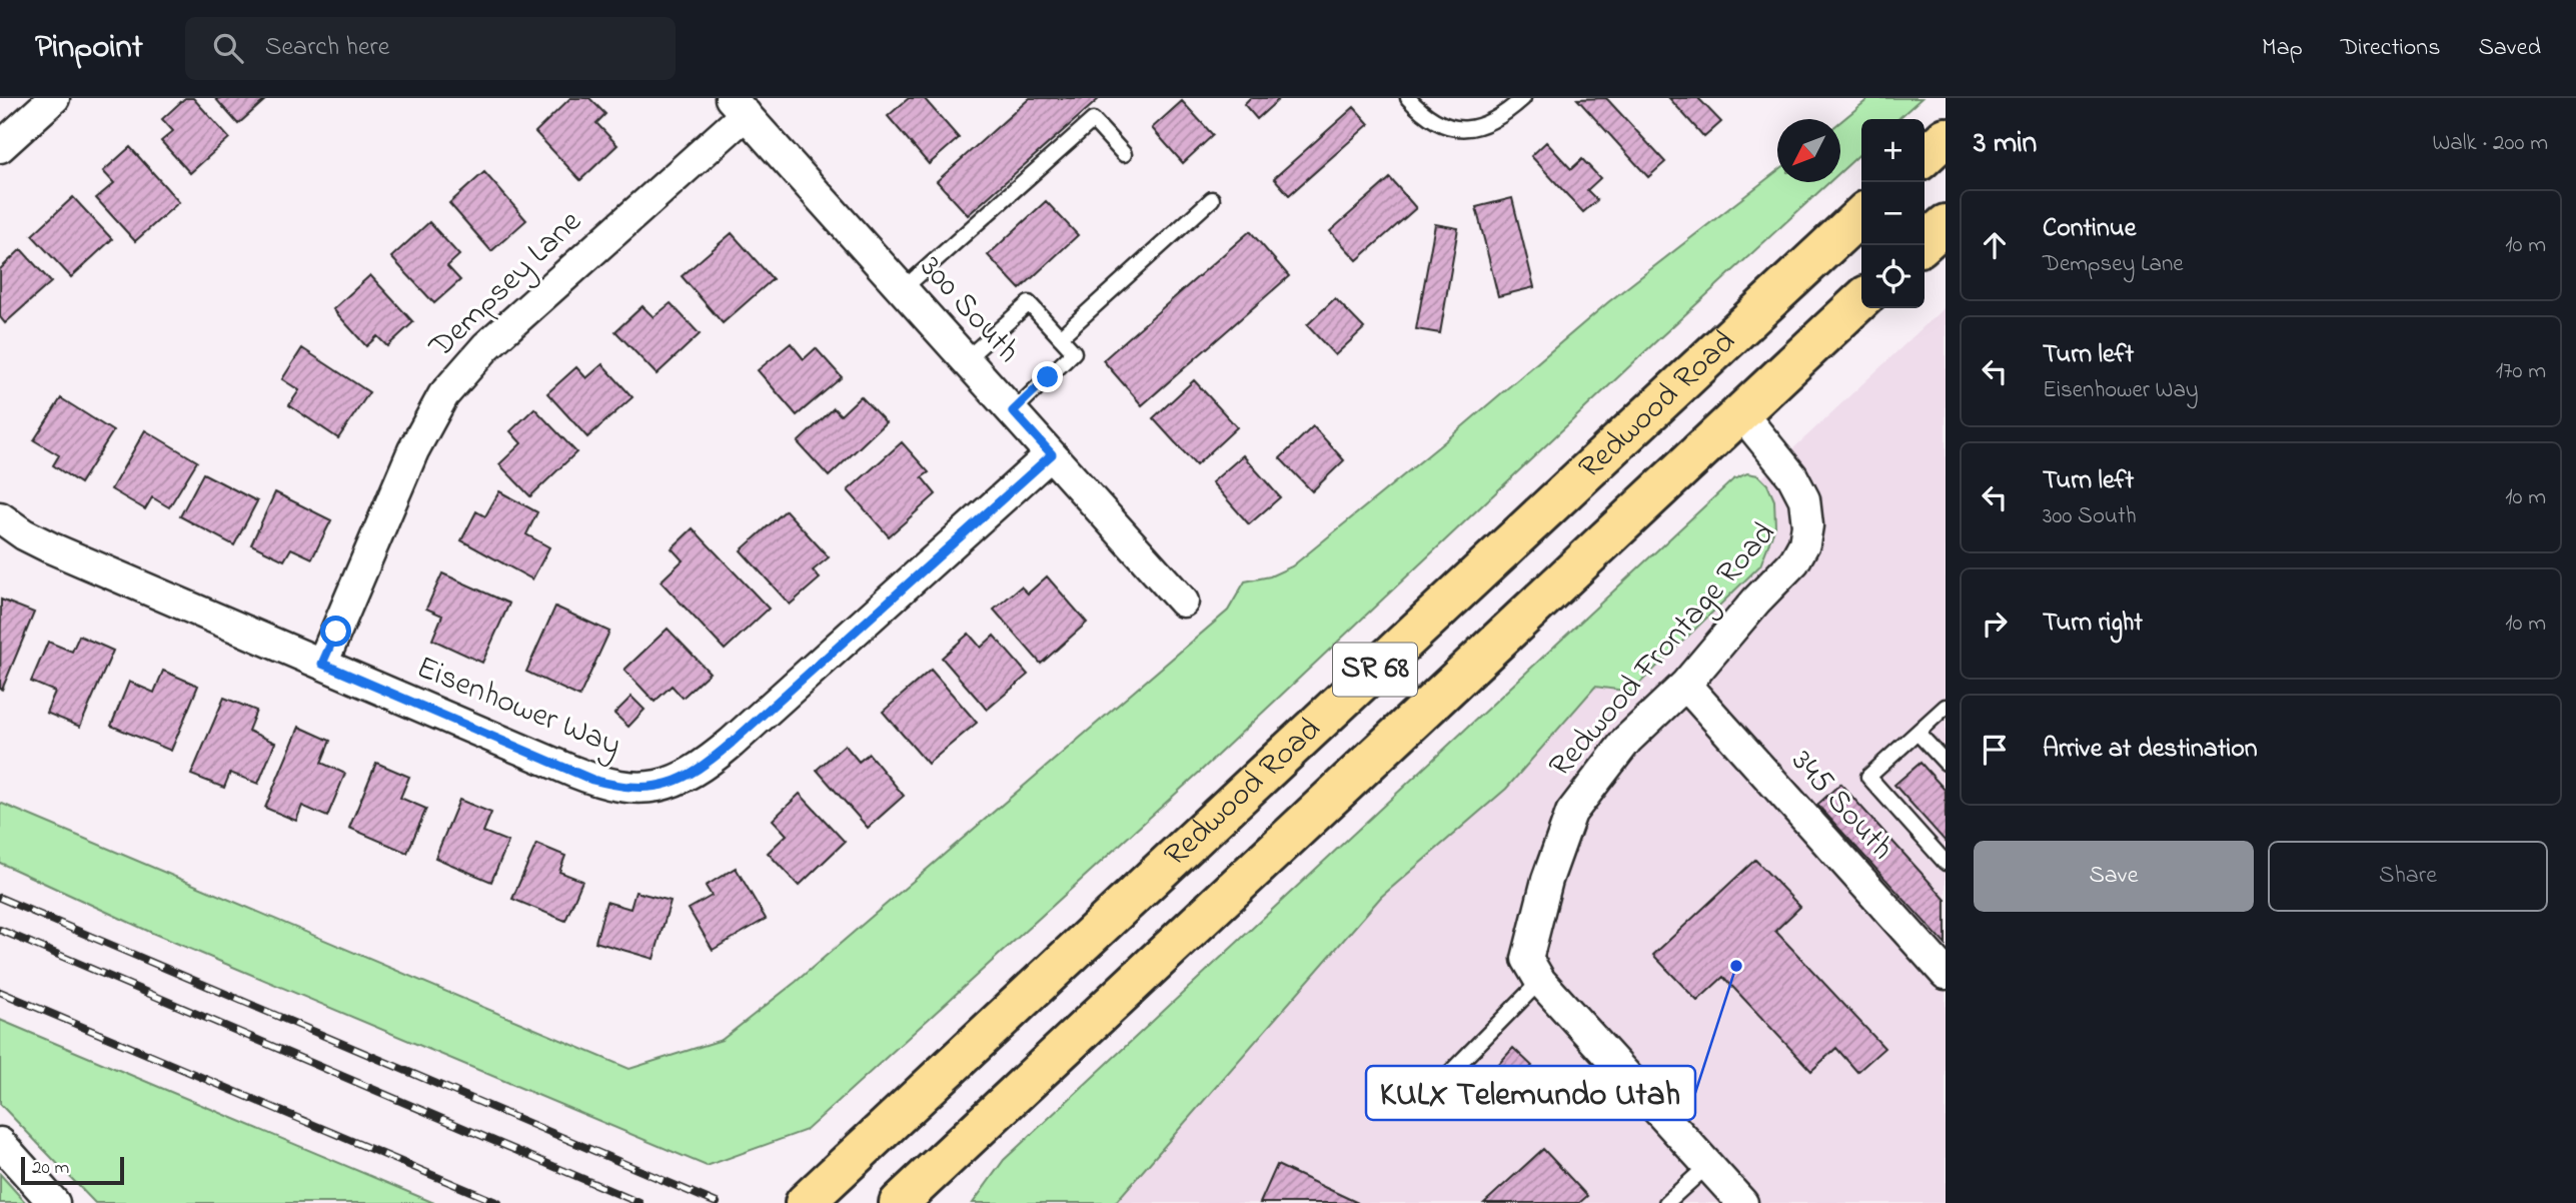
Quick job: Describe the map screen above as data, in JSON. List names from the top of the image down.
{
  "streets": {
    "main road": ["Redwood Road", "SR 68"],
    "street": [
      "Dempsey Lane",
      "300 South",
      "Redwood Frontage Road",
      "Eisenhower Way",
      "345 South"
    ]
  },
  "crossings": [
    ["Dempsey Lane", "300 South"],
    ["Dempsey Lane", "Eisenhower Way"],
    ["300 South", "Eisenhower Way"],
    ["Redwood Road", "Redwood Frontage Road"],
    ["Redwood Frontage Road", "345 South"]
  ],
  "places": ["KULX Telemundo Utah"],
  "scale_bar": "20 m",
  "north": "bottom left",
  "page": {
    "header": "Pinpoint",
    "search": "Search here",
    "nav": ["Map", "Directions", "Saved"],
    "heading": ["3 min", "Walk · 200 m"],
    "map_buttons": ["+", "−"],
    "list": [
      ["Continue", "Dempsey Lane", "10 m"],
      ["Turn left", "Eisenhower Way", "170 m"],
      ["Turn left", "300 South", "10 m"],
      ["Turn right", "10 m"],
      "Arrive at destination"
    ],
    "buttons": ["Save", "Share"],
    "scale": "20 m"
  }
}
